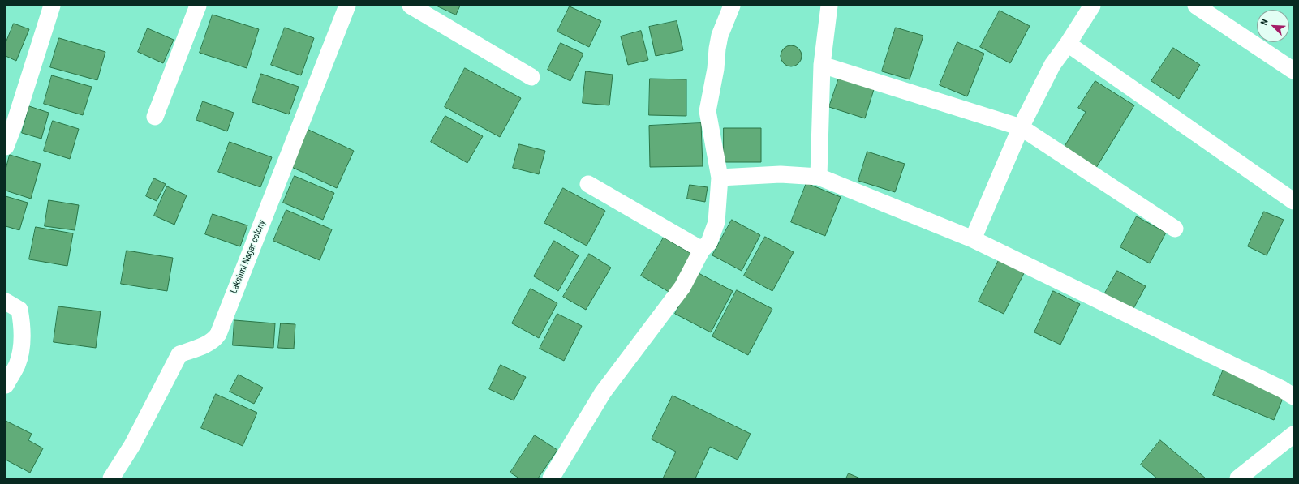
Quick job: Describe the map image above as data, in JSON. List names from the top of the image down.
{
  "streets": {
    "street": ["Lakshmi Nagar colony"]
  },
  "north": "top left"
}
